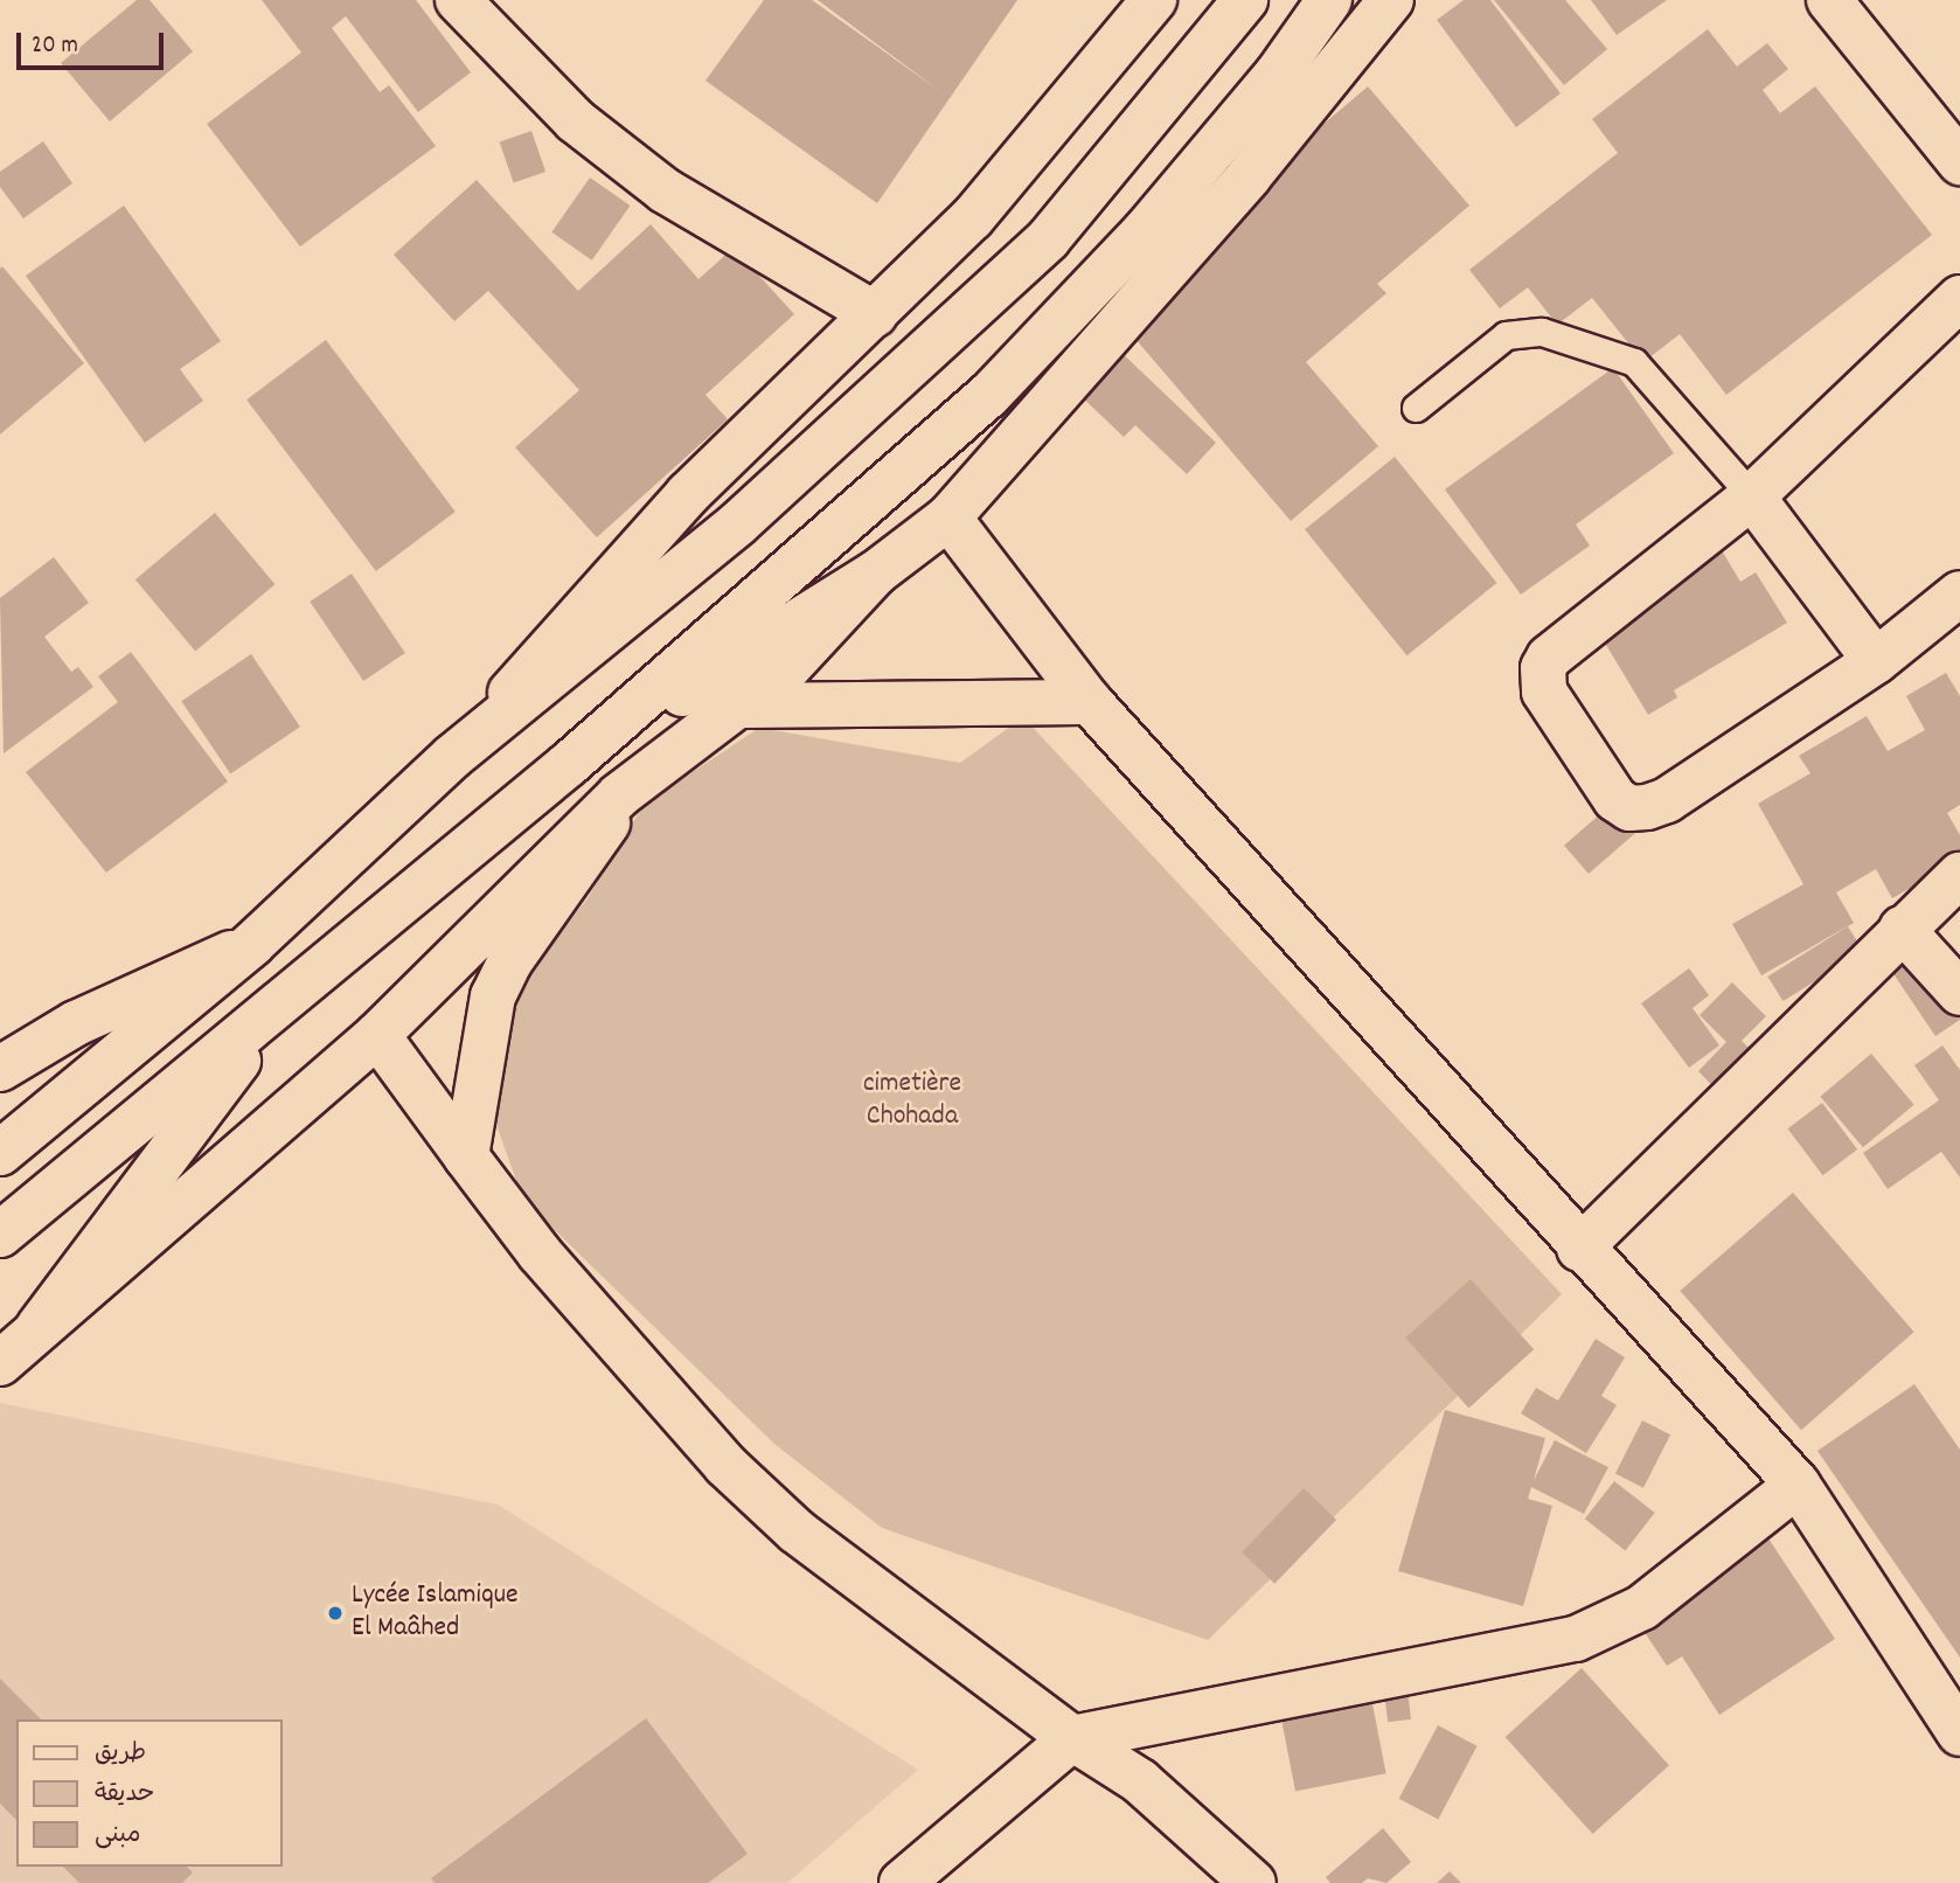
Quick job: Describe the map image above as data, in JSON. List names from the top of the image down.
{
  "parks": ["cimetière Chohada"],
  "places": ["Lycée Islamique El Maâhed"],
  "legend": ["طريق", "حديقة", "مبنى"],
  "scale_bar": "20 m"
}
